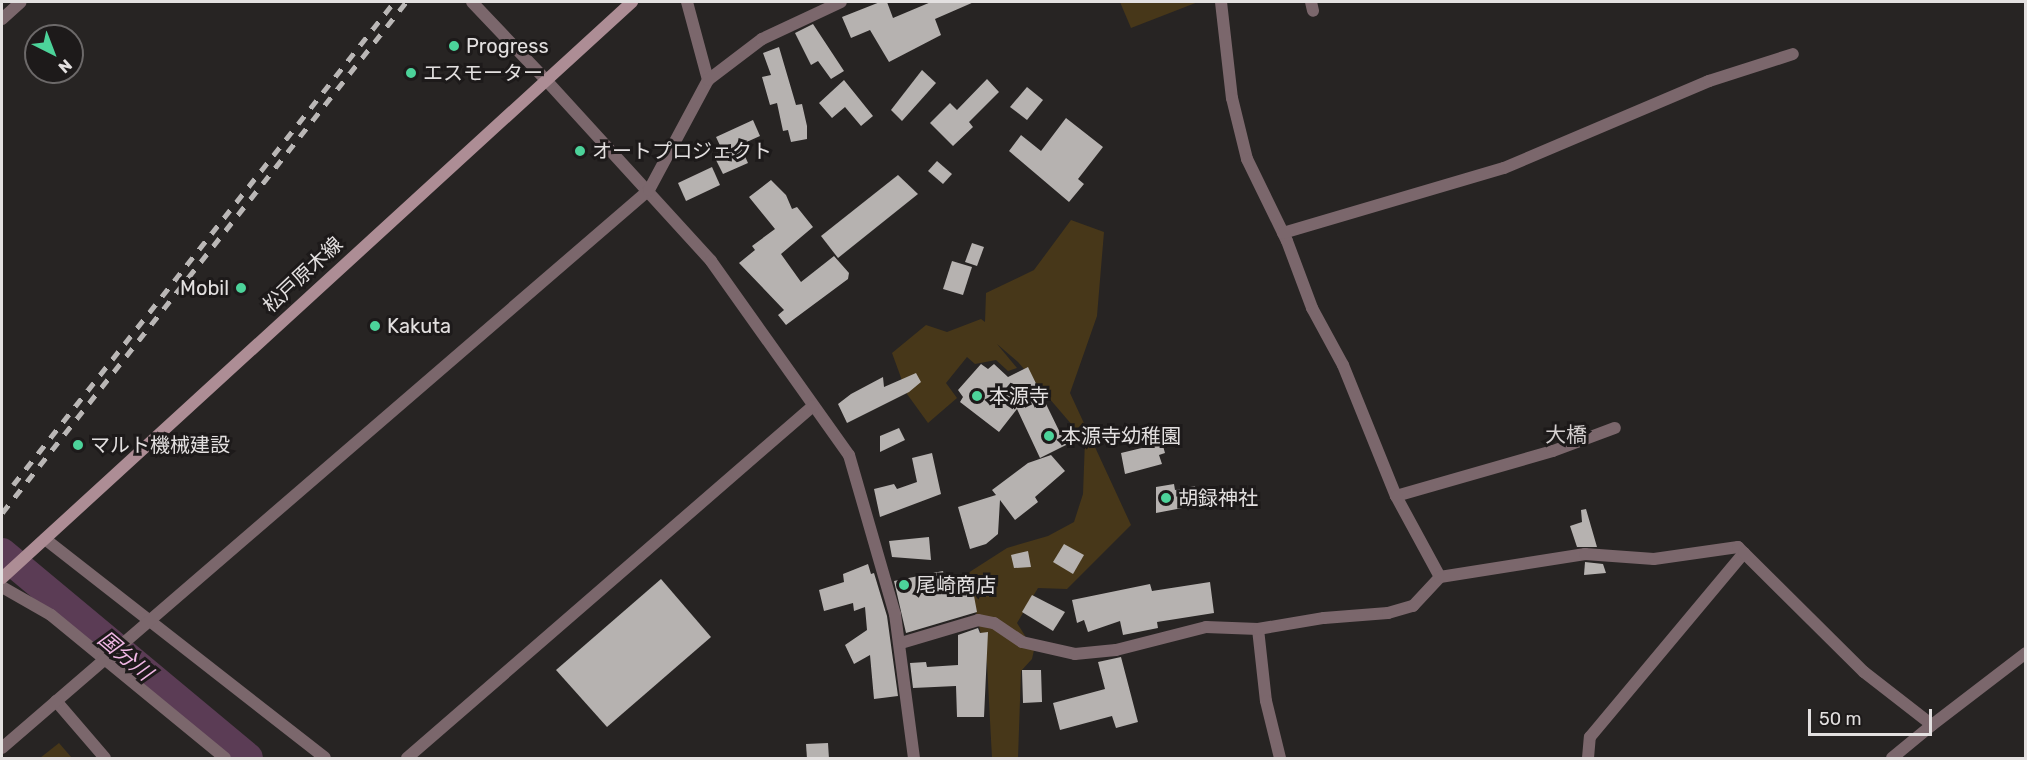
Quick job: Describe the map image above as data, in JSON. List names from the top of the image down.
{
  "streets": {
    "main road": ["松戸原木線"]
  },
  "districts": ["大橋"],
  "water": ["国分川"],
  "places": [
    "Progress",
    "エスモーター",
    "オートプロジェクト",
    "Mobil",
    "Kakuta",
    "本源寺",
    "本源寺幼稚園",
    "マルト機械建設",
    "胡録神社",
    "尾崎商店"
  ],
  "scale_bar": "50 m",
  "north": "bottom right"
}
